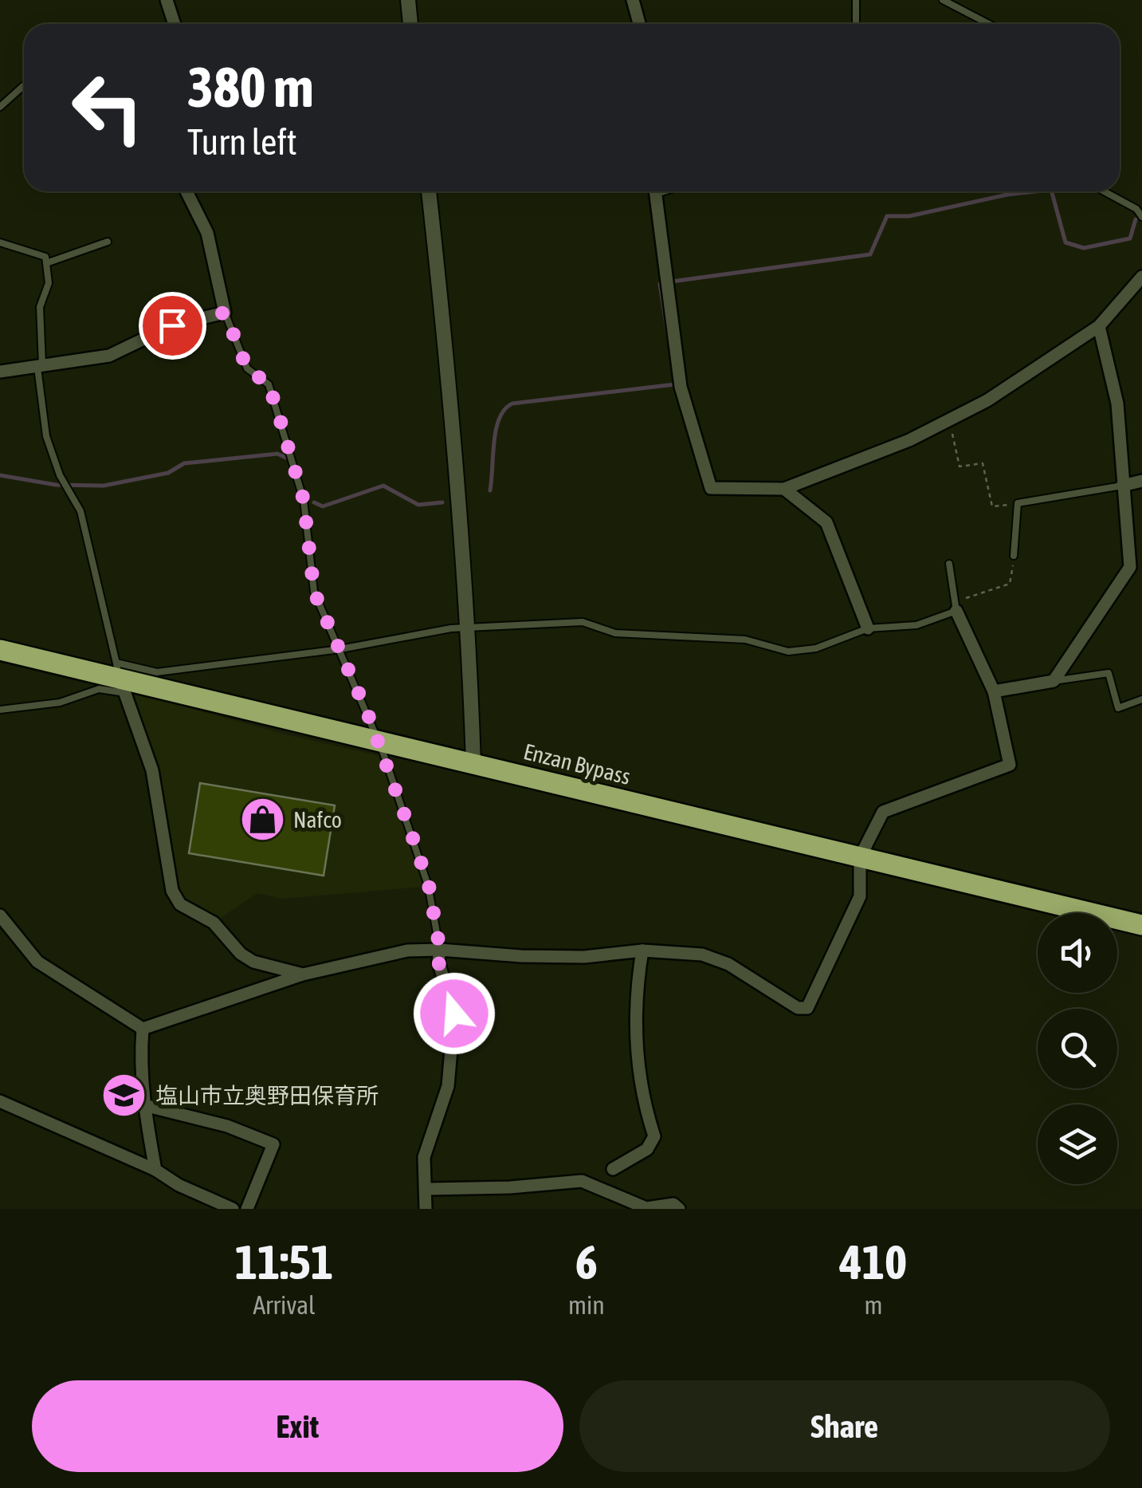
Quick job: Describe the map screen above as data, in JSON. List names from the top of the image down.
{
  "streets": {
    "highway": ["Enzan Bypass"]
  },
  "places": {
    "shop": ["Nafco"],
    "school or university": ["塩山市立奥野田保育所"]
  },
  "page": {
    "turn": ["380 m", "Turn left"],
    "eta": [
      "11:51",
      "Arrival",
      "6",
      "min",
      "410",
      "m"
    ],
    "buttons": ["Exit", "Share"]
  }
}
